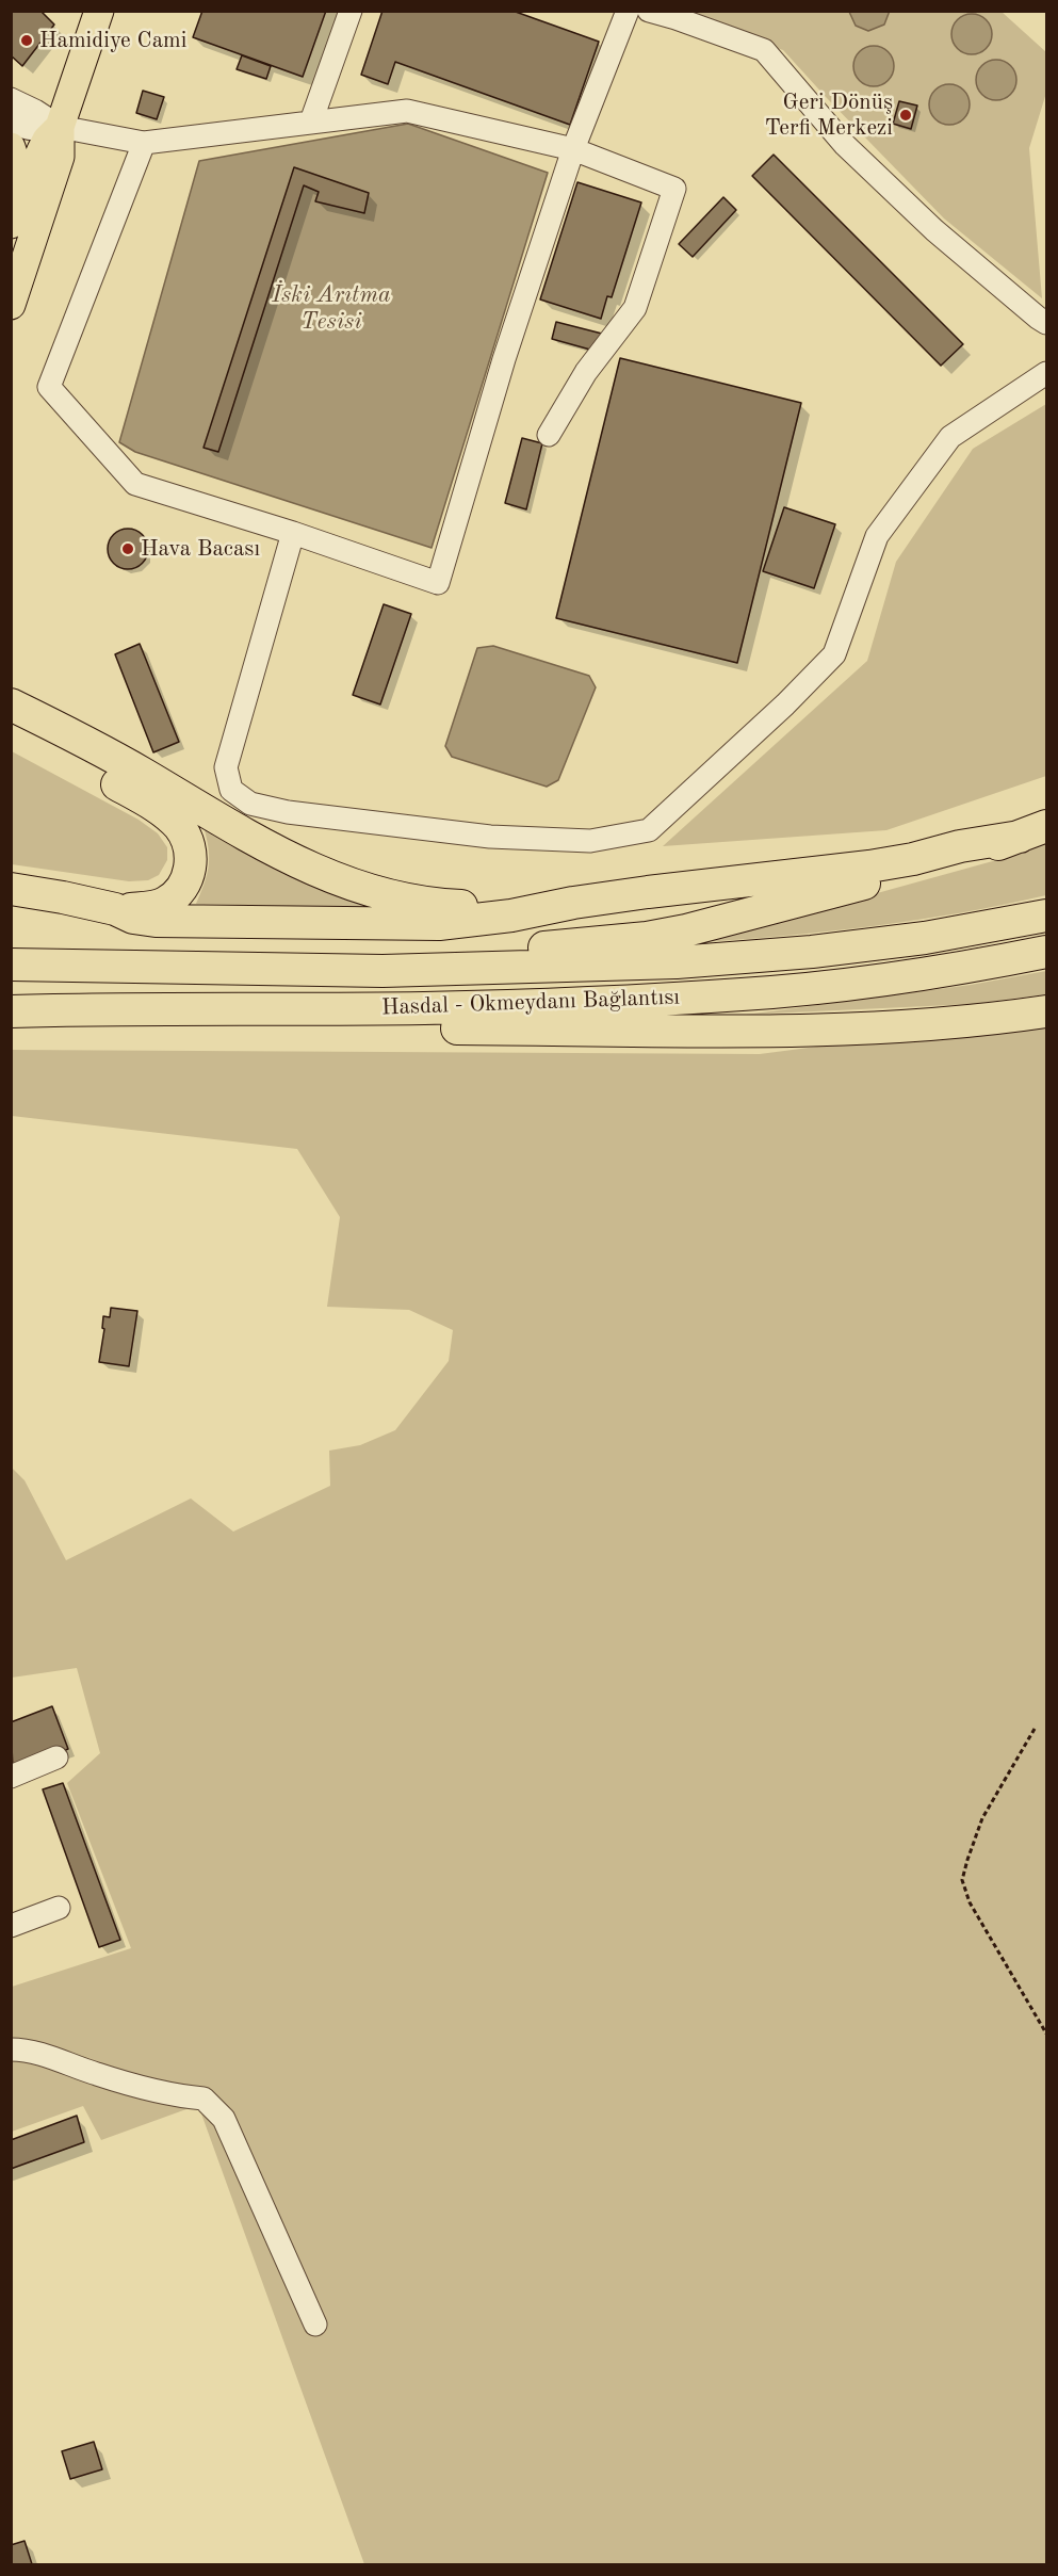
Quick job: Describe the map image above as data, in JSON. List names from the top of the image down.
{
  "streets": {
    "highway": ["Hasdal - Okmeydanı Bağlantısı"]
  },
  "water": ["İski Arıtma Tesisi"],
  "places": ["Hamidiye Cami", "Geri Dönüş Terfi Merkezi", "Hava Bacası"]
}
